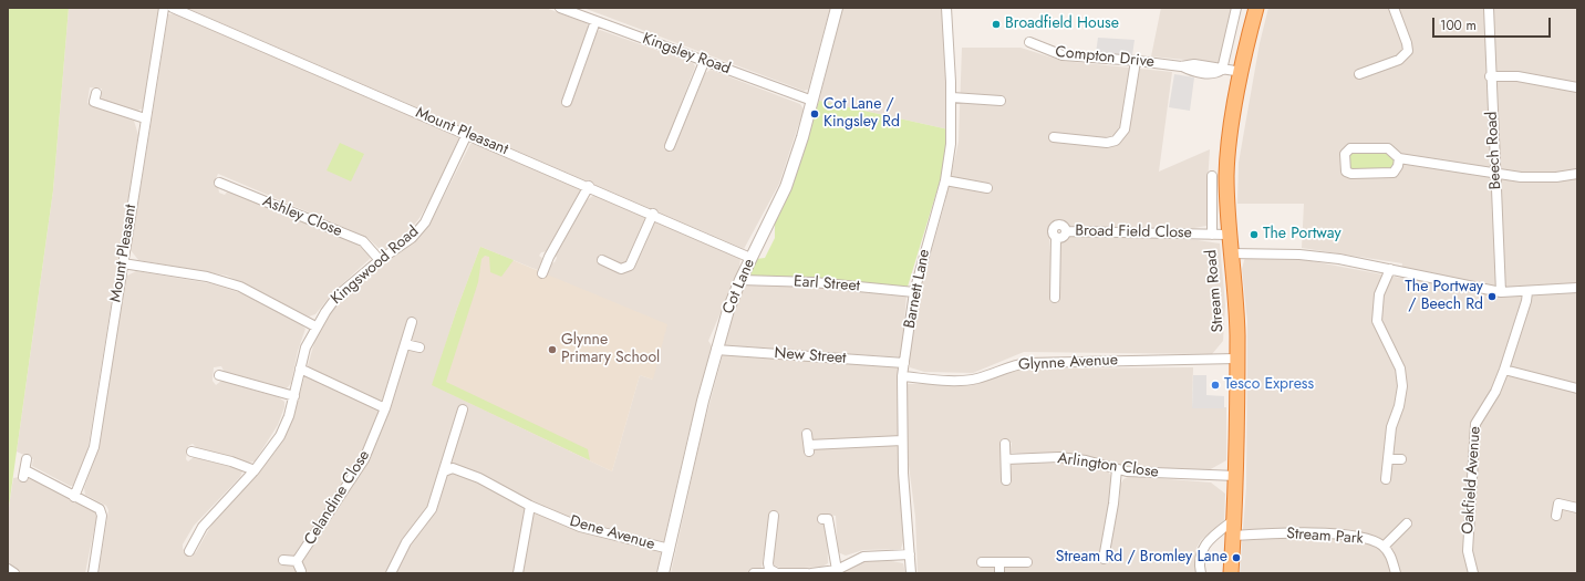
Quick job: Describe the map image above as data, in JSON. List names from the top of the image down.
{
  "streets": {
    "highway": ["Stream Road"],
    "street": [
      "Kingsley Road",
      "Compton Drive",
      "Mount Pleasant",
      "Beech Road",
      "Ashley Close",
      "Broad Field Close",
      "Kingswood Road",
      "Earl Street",
      "Cot Lane",
      "Barnett Lane",
      "New Street",
      "Glynne Avenue",
      "Arlington Close",
      "Oakfield Avenue",
      "Celandine Close",
      "Dene Avenue",
      "Stream Park"
    ]
  },
  "crossings": [
    ["Kingsley Road", "Cot Lane"],
    ["Compton Drive", "Stream Road"],
    ["Mount Pleasant", "Kingswood Road"],
    ["Mount Pleasant", "Cot Lane"],
    ["Ashley Close", "Kingswood Road"],
    ["Broad Field Close", "Stream Road"],
    ["Earl Street", "Cot Lane"],
    ["Earl Street", "Barnett Lane"],
    ["Cot Lane", "New Street"],
    ["Cot Lane", "Dene Avenue"],
    ["Barnett Lane", "New Street"],
    ["Barnett Lane", "Glynne Avenue"],
    ["Stream Road", "Glynne Avenue"],
    ["Stream Road", "Arlington Close"],
    ["Stream Road", "Stream Park"]
  ],
  "places": [
    "Broadfield House",
    "Cot Lane / Kingsley Rd",
    "The Portway",
    "The Portway / Beech Rd",
    "Glynne Primary School",
    "Tesco Express",
    "Stream Rd / Bromley Lane"
  ],
  "scale_bar": "100 m"
}
